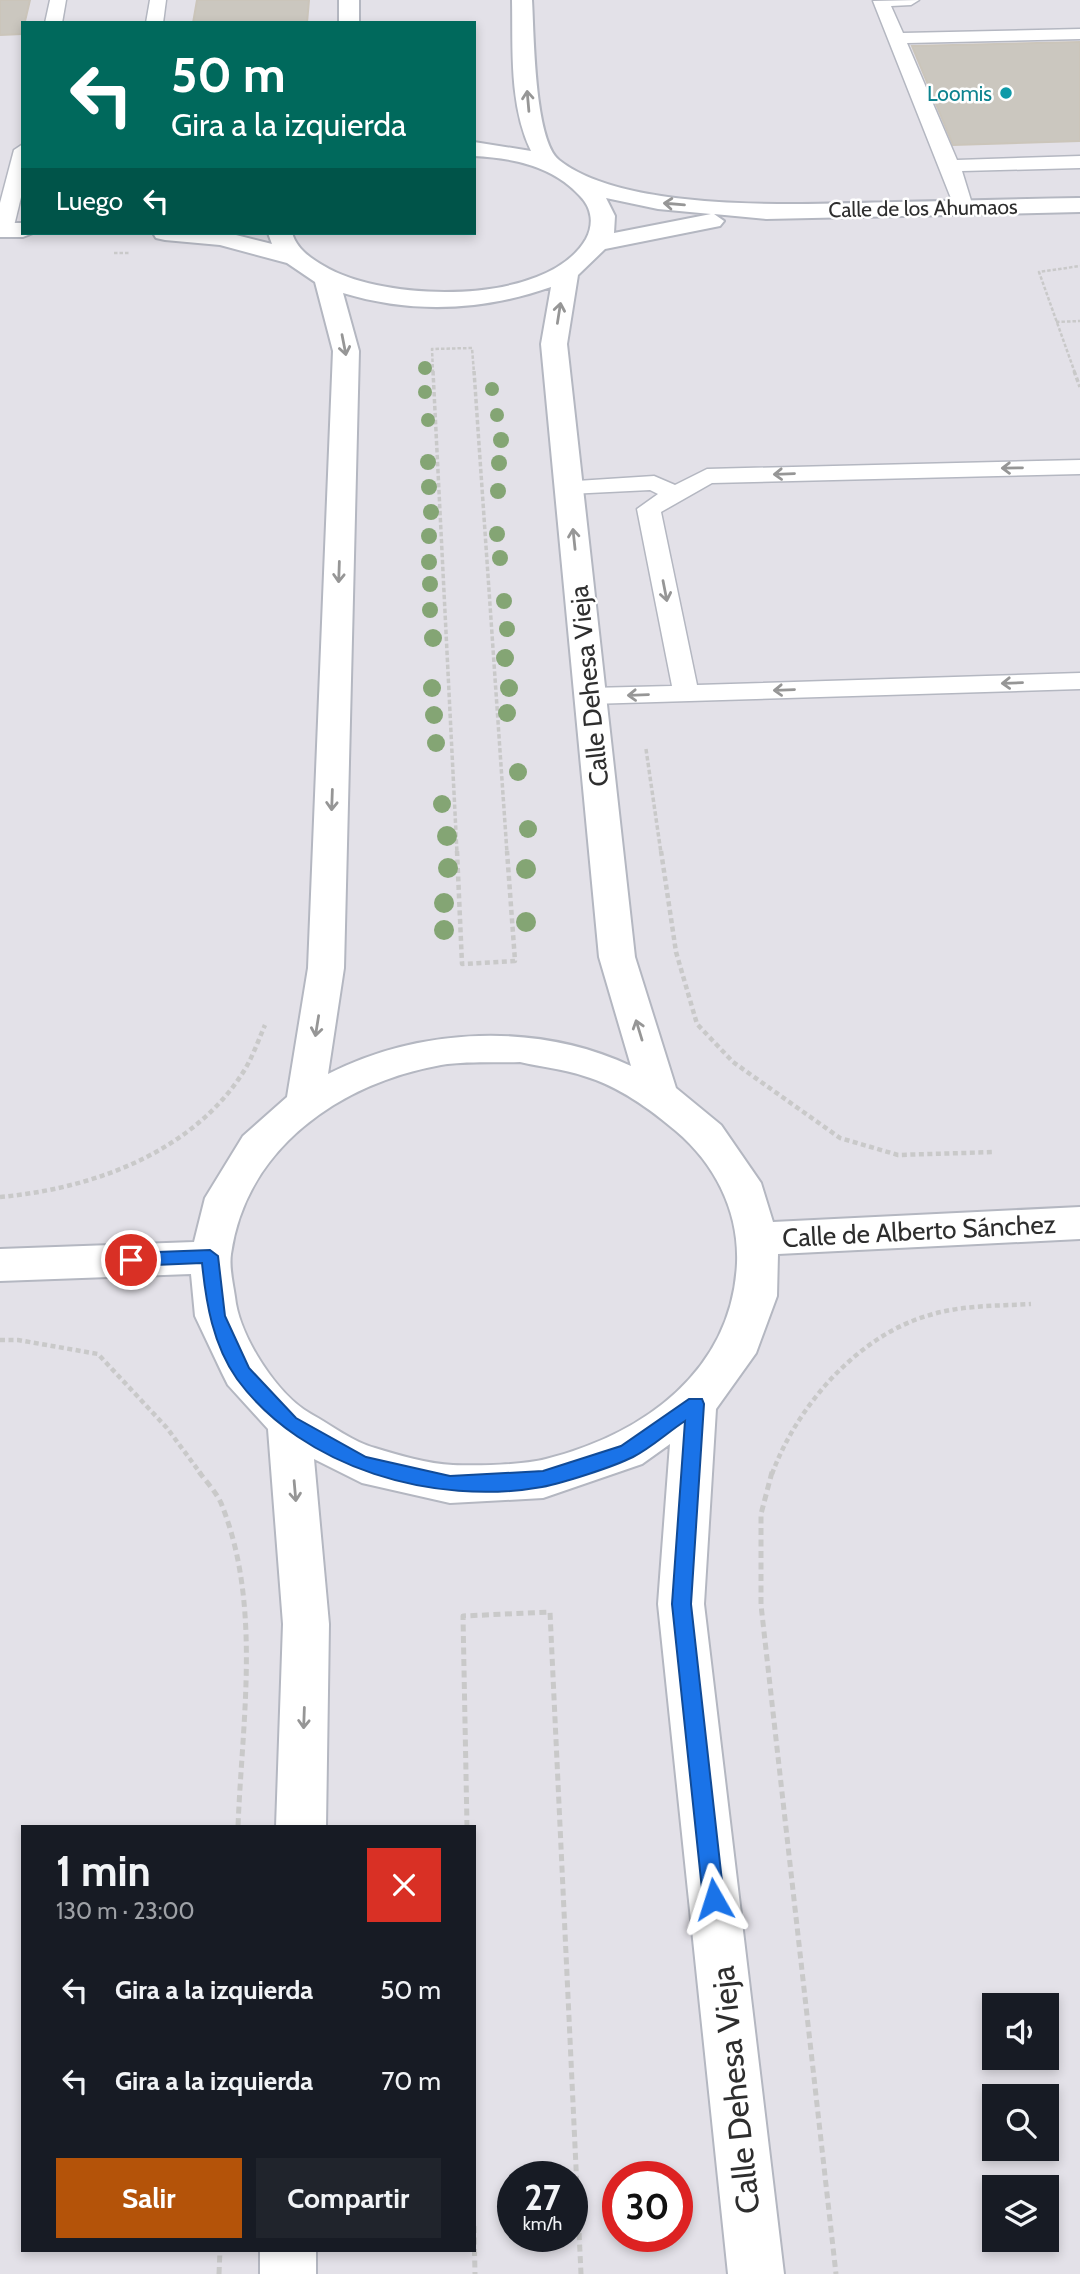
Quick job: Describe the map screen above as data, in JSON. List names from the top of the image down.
{
  "streets": {
    "street": ["Calle de los Ahumaos", "Calle Dehesa Vieja", "Calle de Alberto Sánchez"]
  },
  "places": ["Loomis"],
  "page": {
    "turn": ["50 m", "Gira a la izquierda"],
    "then": "Luego",
    "heading": ["1 min", "130 m · 23:00"],
    "list": [
      {
        "name": "Gira a la izquierda",
        "value": "50 m"
      },
      {
        "name": "Gira a la izquierda",
        "value": "70 m"
      }
    ],
    "buttons": ["Salir", "Compartir"],
    "speed": "27 km/h",
    "limit": "30"
  }
}
